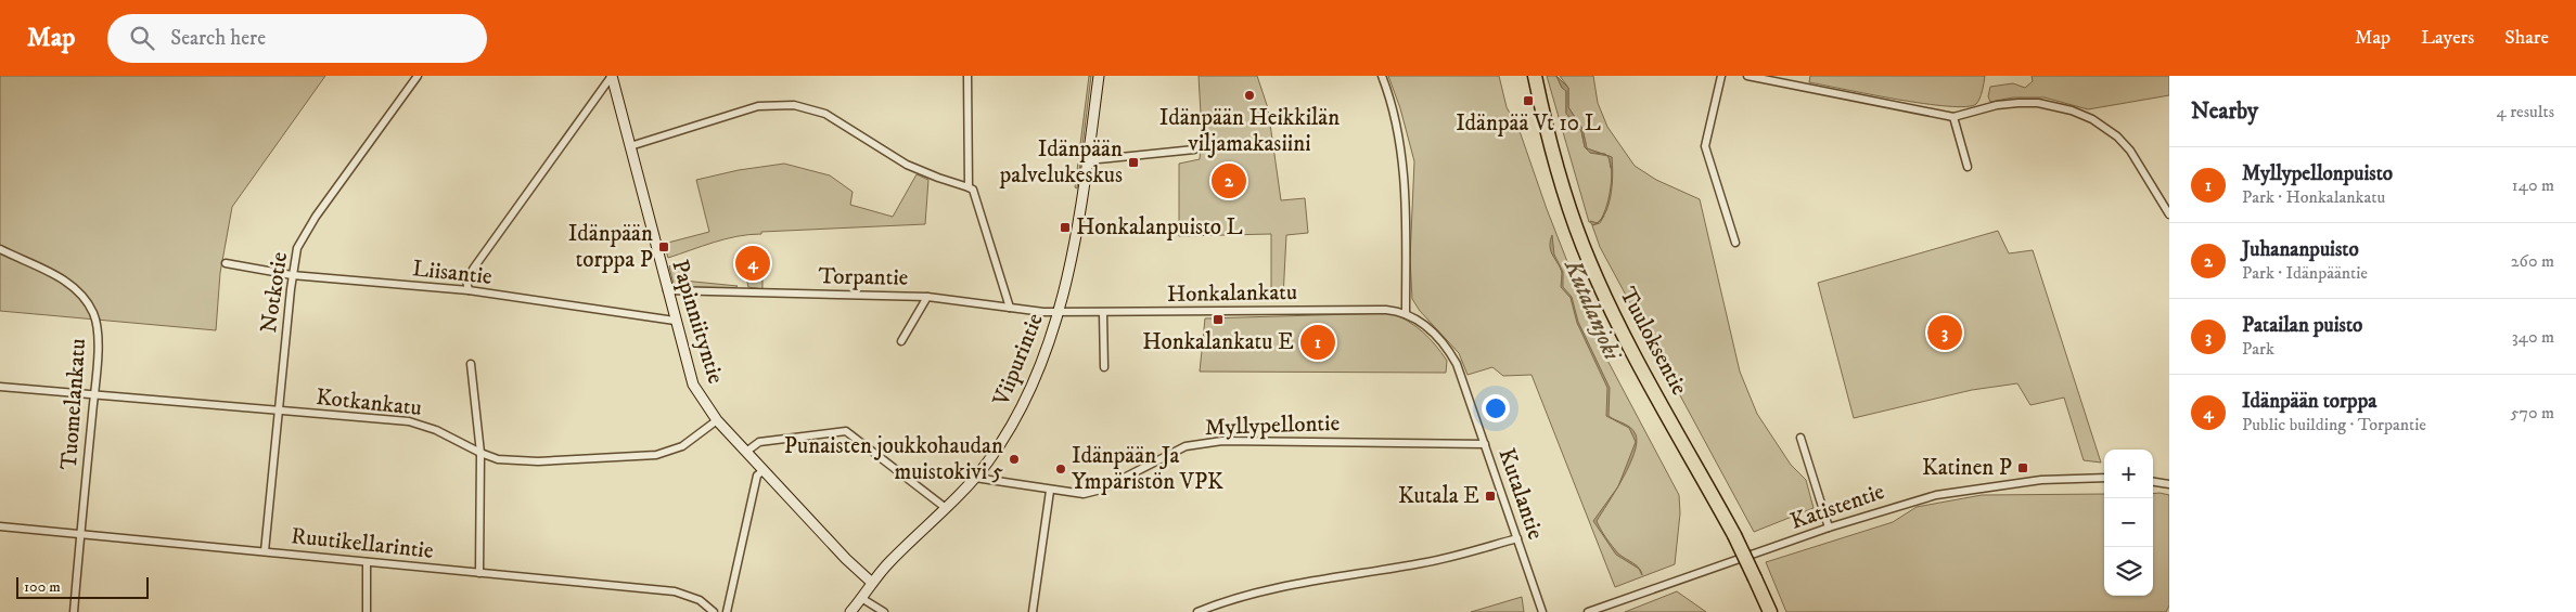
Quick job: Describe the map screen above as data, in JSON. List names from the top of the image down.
{
  "streets": {
    "highway": ["Tuuloksentie"],
    "main road": ["Papinniityntie", "Viipurintie"],
    "street": [
      "Liisantie",
      "Torpantie",
      "Notkotie",
      "Honkalankatu",
      "Kotkankatu",
      "Tuomelankatu",
      "Myllypellontie",
      "Kutalantie",
      "Katistentie",
      "Ruutikellarintie"
    ]
  },
  "crossings": [
    ["Liisantie", "Notkotie"],
    ["Liisantie", "Papinniityntie"],
    ["Torpantie", "Honkalankatu"],
    ["Torpantie", "Papinniityntie"],
    ["Torpantie", "Viipurintie"],
    ["Notkotie", "Kotkankatu"],
    ["Notkotie", "Ruutikellarintie"],
    ["Honkalankatu", "Viipurintie"],
    ["Honkalankatu", "Kutalantie"],
    ["Papinniityntie", "Viipurintie"],
    ["Papinniityntie", "Kotkankatu"],
    ["Viipurintie", "Myllypellontie"],
    ["Kotkankatu", "Tuomelankatu"],
    ["Tuomelankatu", "Ruutikellarintie"],
    ["Myllypellontie", "Kutalantie"]
  ],
  "water": ["Kutalanjoki"],
  "places": {
    "other": ["Idänpään Heikkilän viljamakasiini", "Punaisten joukkohaudan muistokivi 5", "Idänpään Ja Ympäristön VPK"],
    "transit": [
      "Idänpää Vt 10 L",
      "Idänpään palvelukeskus",
      "Honkalanpuisto L",
      "Idänpään torppa P",
      "Honkalankatu E",
      "Katinen P",
      "Kutala E"
    ]
  },
  "scale_bar": "100 m",
  "page": {
    "header": "Map",
    "search": "Search here",
    "nav": ["Map", "Layers", "Share"],
    "heading": ["Nearby", "4 results"],
    "list": [
      {
        "mark": "1",
        "name": "Myllypellonpuisto",
        "note": "Park · Honkalankatu",
        "value": "140 m"
      },
      {
        "mark": "2",
        "name": "Juhananpuisto",
        "note": "Park · Idänpääntie",
        "value": "260 m"
      },
      {
        "mark": "3",
        "name": "Patailan puisto",
        "note": "Park",
        "value": "340 m"
      },
      {
        "mark": "4",
        "name": "Idänpään torppa",
        "note": "Public building · Torpantie",
        "value": "570 m"
      }
    ],
    "pins": [
      "2",
      "4",
      "3",
      "1"
    ],
    "map_buttons": ["+", "−"],
    "scale": "100 m"
  }
}
